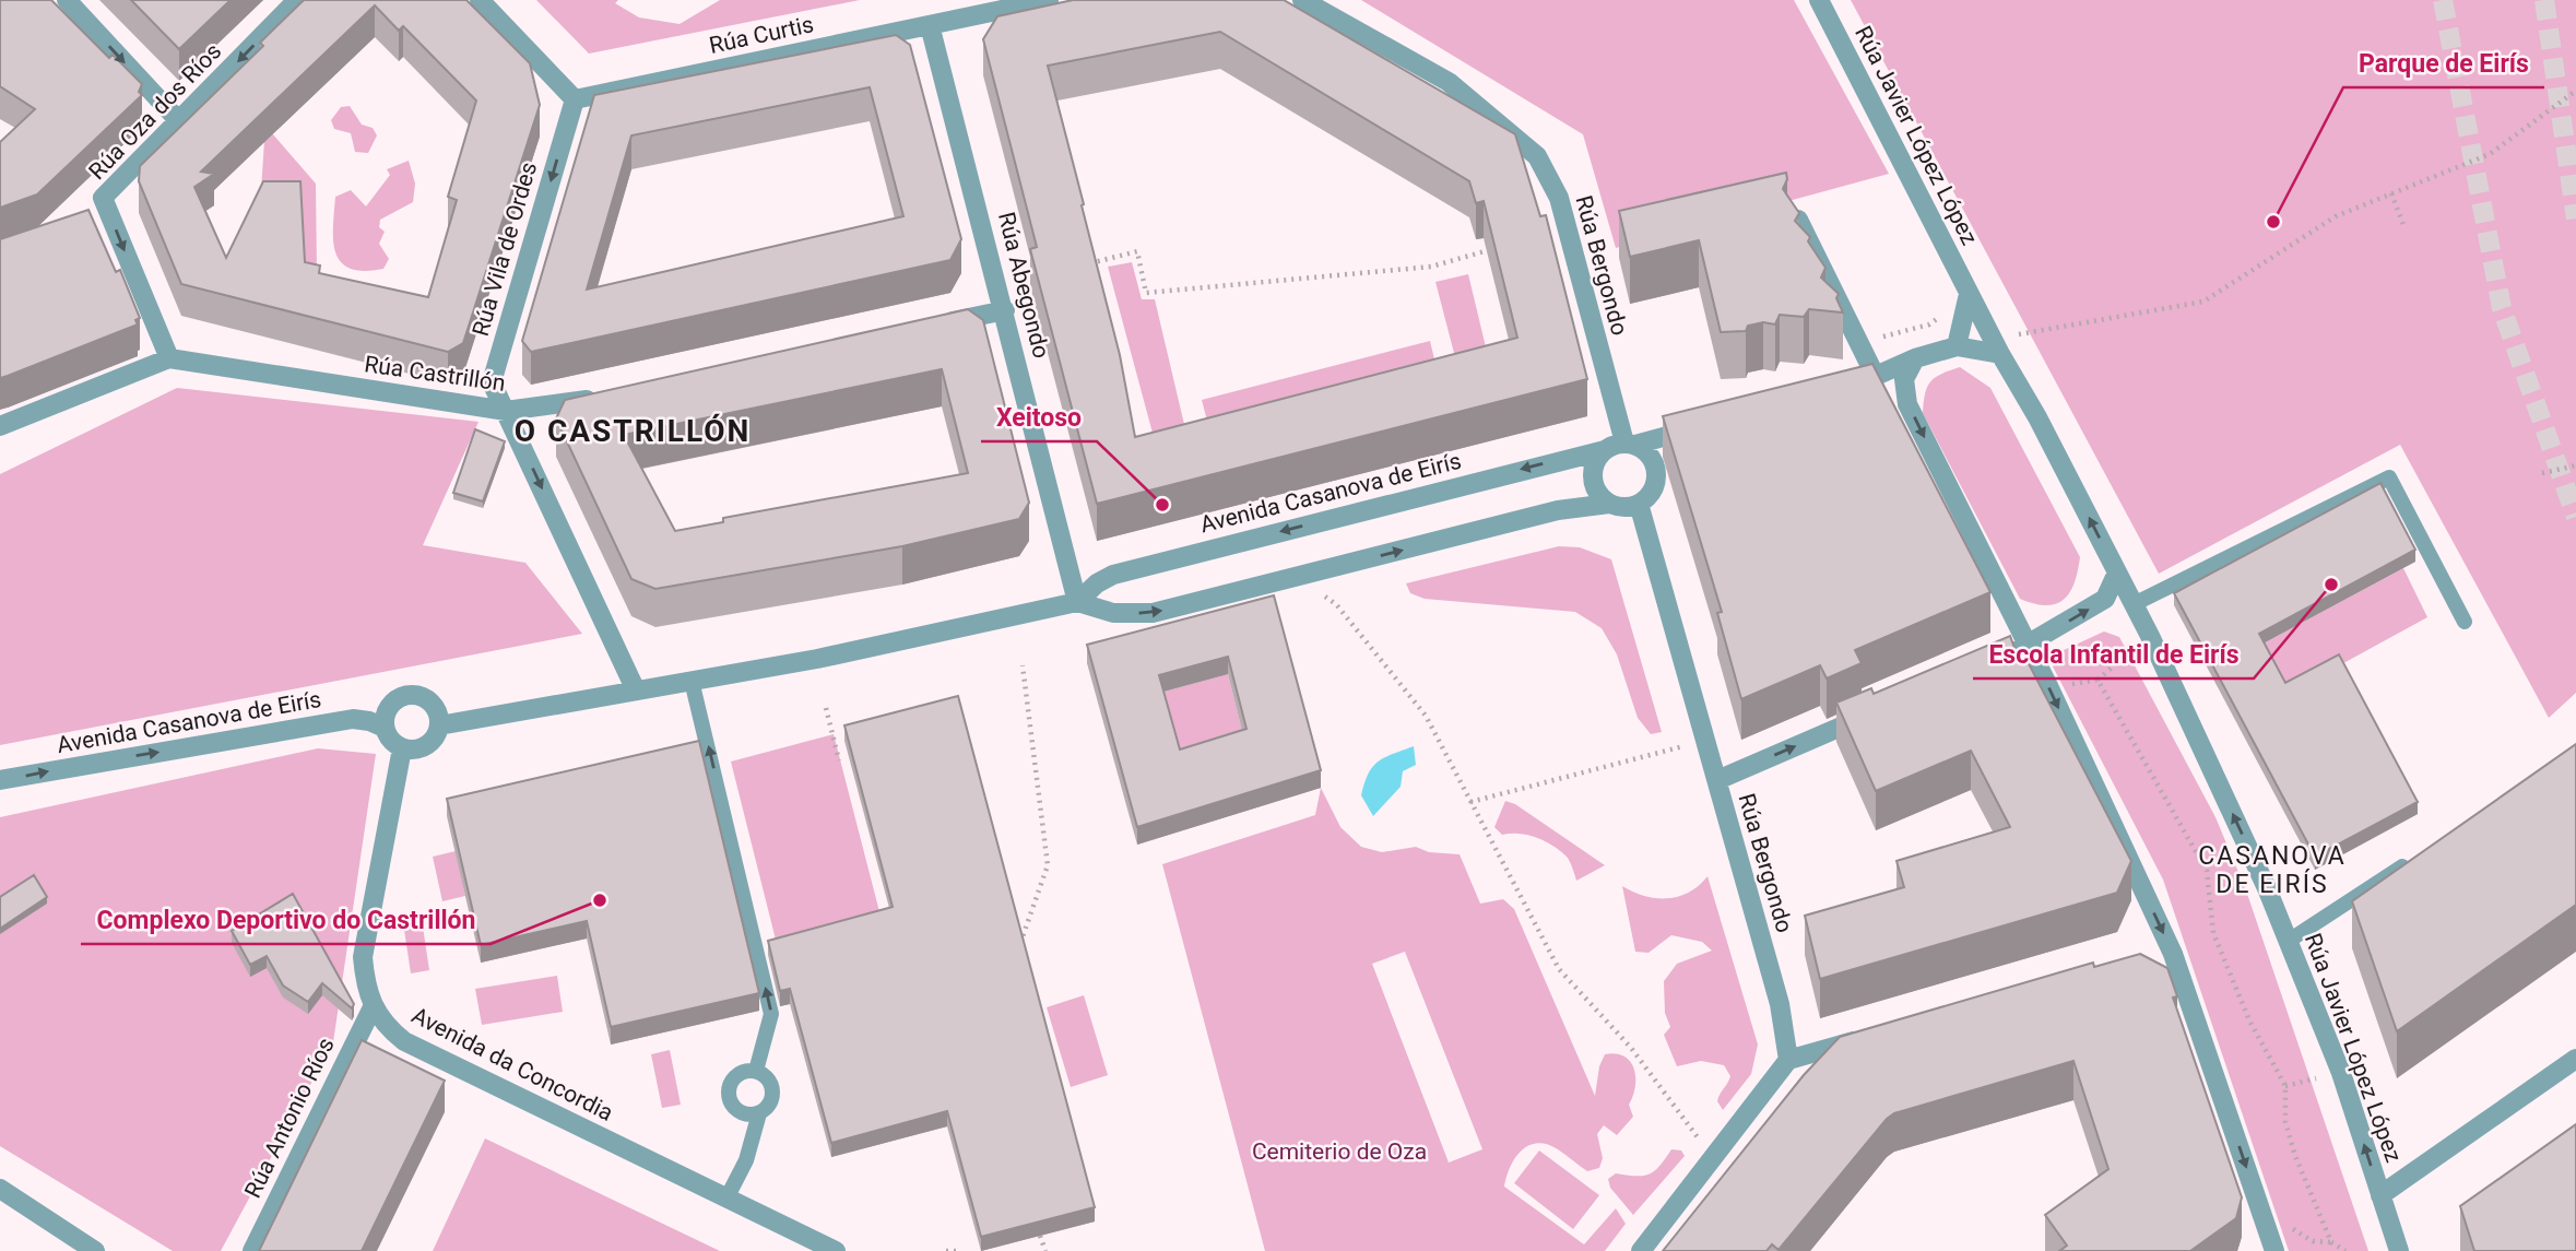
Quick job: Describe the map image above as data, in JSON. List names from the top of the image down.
{
  "streets": {
    "street": [
      "Rúa Curtis",
      "Rúa Oza dos Ríos",
      "Rúa Javier López López",
      "Rúa Vila de Ordes",
      "Rúa Bergondo",
      "Rúa Abegondo",
      "Rúa Castrillón",
      "Avenida Casanova de Eirís",
      "Avenida da Concordia",
      "Rúa Antonio Ríos"
    ]
  },
  "crossings": [
    ["Rúa Curtis", "Rúa Vila de Ordes"],
    ["Rúa Curtis", "Rúa Abegondo"],
    ["Rúa Oza dos Ríos", "Rúa Castrillón"],
    ["Rúa Vila de Ordes", "Rúa Castrillón"],
    ["Rúa Bergondo", "Avenida Casanova de Eirís"],
    ["Rúa Abegondo", "Avenida Casanova de Eirís"],
    ["Avenida Casanova de Eirís", "Avenida da Concordia"],
    ["Avenida da Concordia", "Rúa Antonio Ríos"]
  ],
  "one_way": ["Rúa Oza dos Ríos", "Rúa Vila de Ordes"],
  "districts": ["O CASTRILLÓN", "CASANOVA DE EIRÍS"],
  "parks": ["Cemiterio de Oza"],
  "places": [
    "Parque de Eirís",
    "Xeitoso",
    "Escola Infantil de Eirís",
    "Complexo Deportivo do Castrillón"
  ]
}
